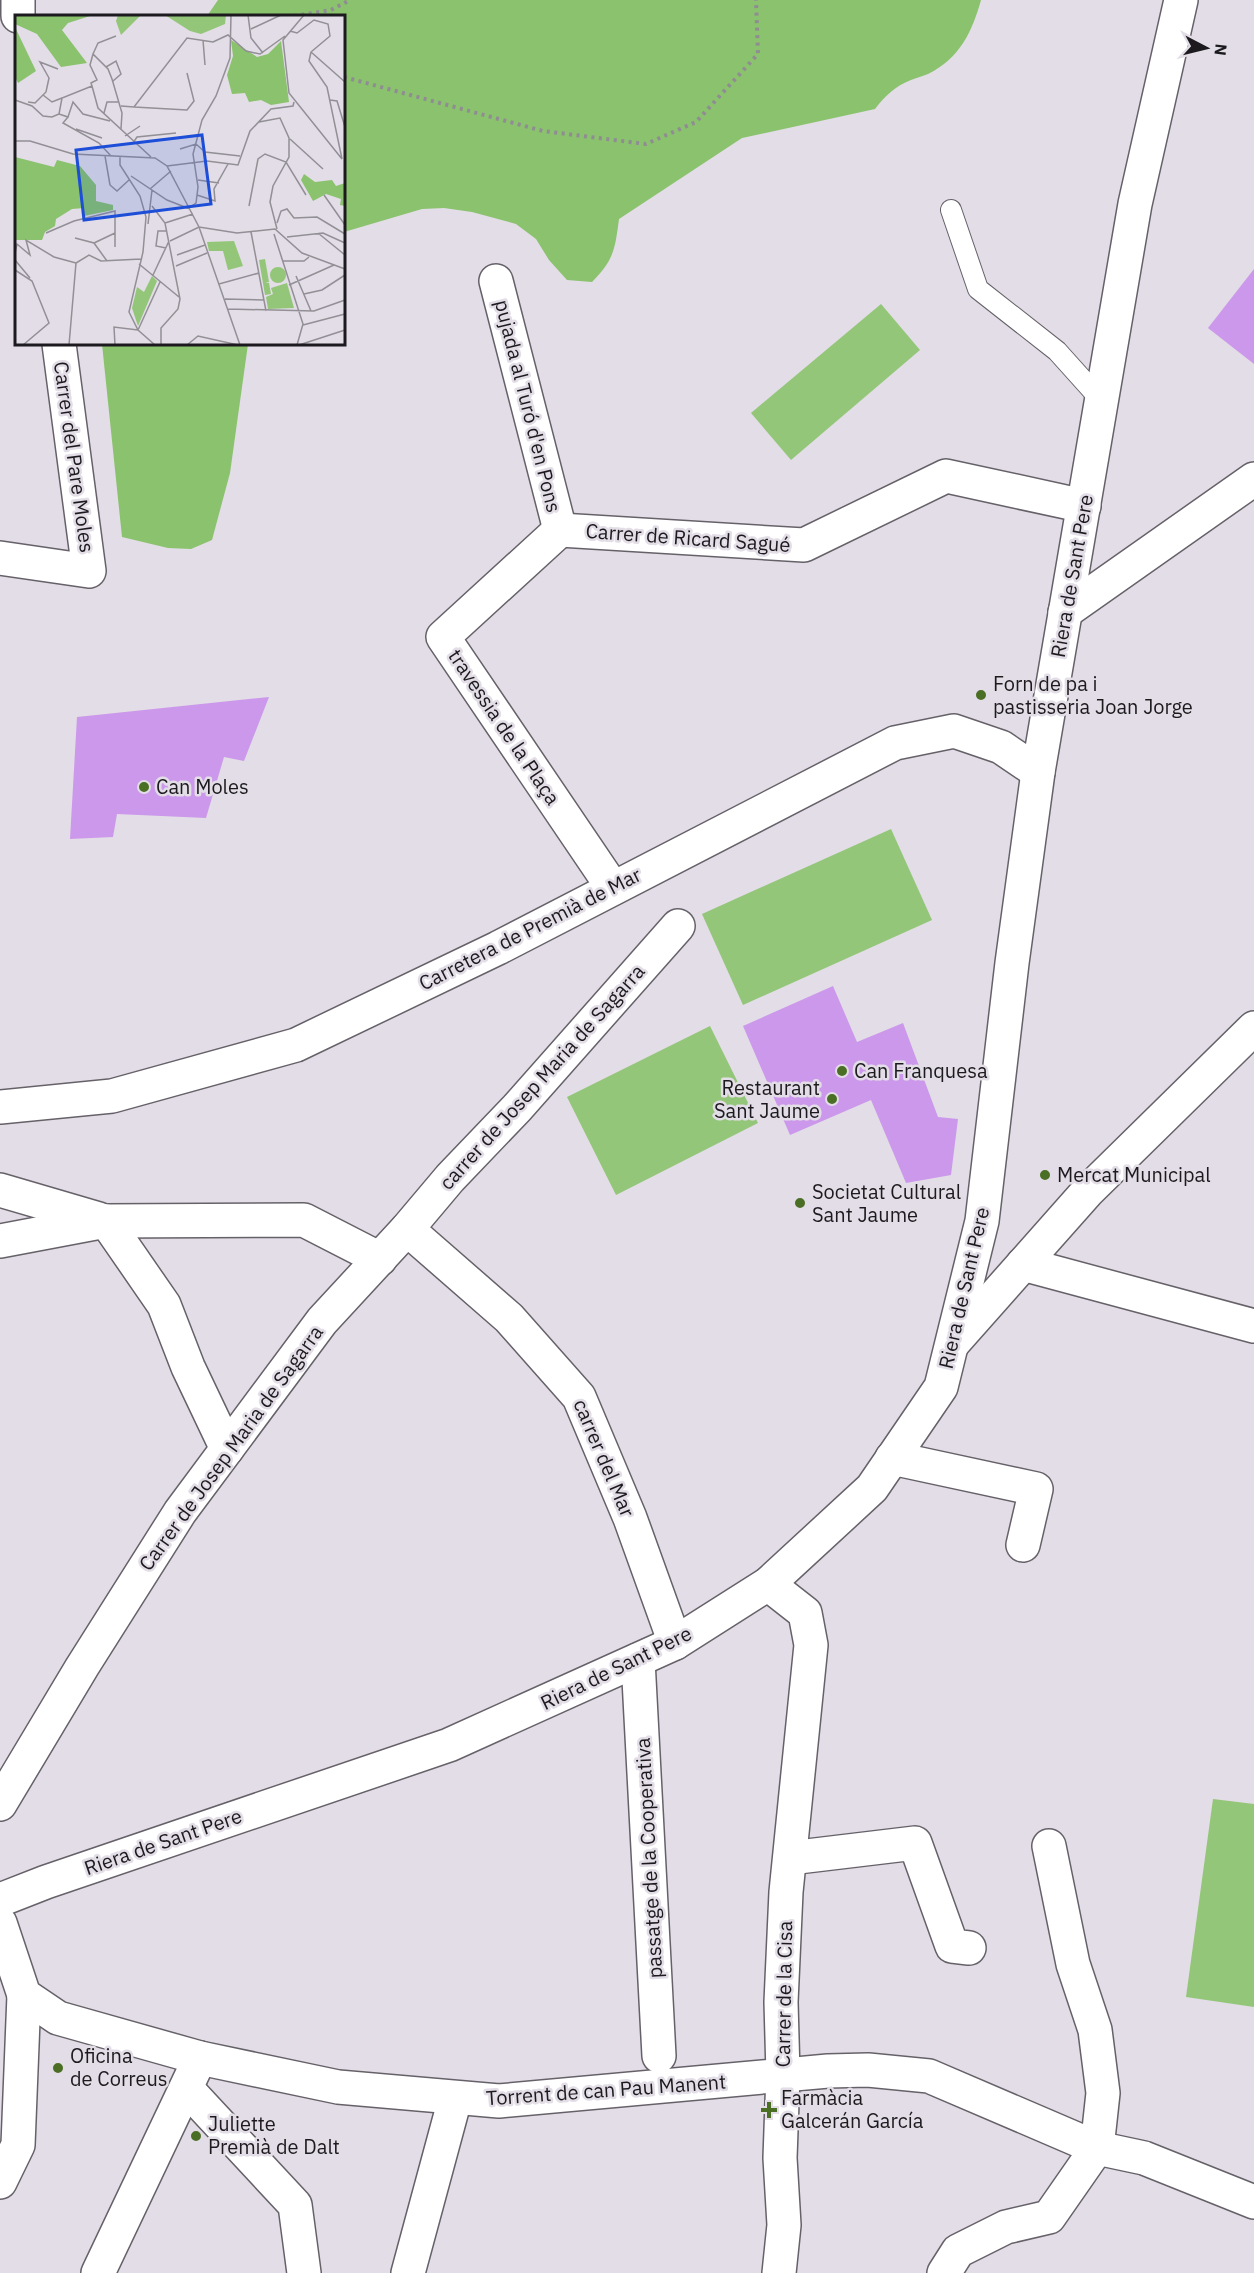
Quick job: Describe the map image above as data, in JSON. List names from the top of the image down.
{
  "streets": {
    "street": [
      "pujada al Turó d'en Pons",
      "Carrer del Pare Moles",
      "Carrer de Ricard Sagué",
      "Riera de Sant Pere",
      "travessia de la Plaça",
      "Carretera de Premià de Mar",
      "carrer de Josep Maria de Sagarra",
      "Carrer de Josep Maria de Sagarra",
      "carrer del Mar",
      "passatge de la Cooperativa",
      "Carrer de la Cisa",
      "Torrent de can Pau Manent"
    ]
  },
  "crossings": [
    ["pujada al Turó d'en Pons", "Carrer de Ricard Sagué"],
    ["pujada al Turó d'en Pons", "travessia de la Plaça"],
    ["Carrer de Ricard Sagué", "Riera de Sant Pere"],
    ["Carrer de Ricard Sagué", "travessia de la Plaça"],
    ["Riera de Sant Pere", "Carretera de Premià de Mar"],
    ["Riera de Sant Pere", "carrer del Mar"],
    ["Riera de Sant Pere", "passatge de la Cooperativa"],
    ["Riera de Sant Pere", "Carrer de la Cisa"],
    ["travessia de la Plaça", "Carretera de Premià de Mar"],
    ["carrer de Josep Maria de Sagarra", "Carrer de Josep Maria de Sagarra"],
    ["carrer de Josep Maria de Sagarra", "carrer del Mar"],
    ["Carrer de Josep Maria de Sagarra", "carrer del Mar"],
    ["Carrer de la Cisa", "Torrent de can Pau Manent"]
  ],
  "places": {
    "other": [
      "Forn de pa i pastisseria Joan Jorge",
      "Can Moles",
      "Can Franquesa",
      "Restaurant Sant Jaume",
      "Mercat Municipal",
      "Societat Cultural Sant Jaume",
      "Oficina de Correus",
      "Juliette Premià de Dalt"
    ],
    "health": ["Farmàcia Galcerán García"]
  },
  "north": "right"
}
